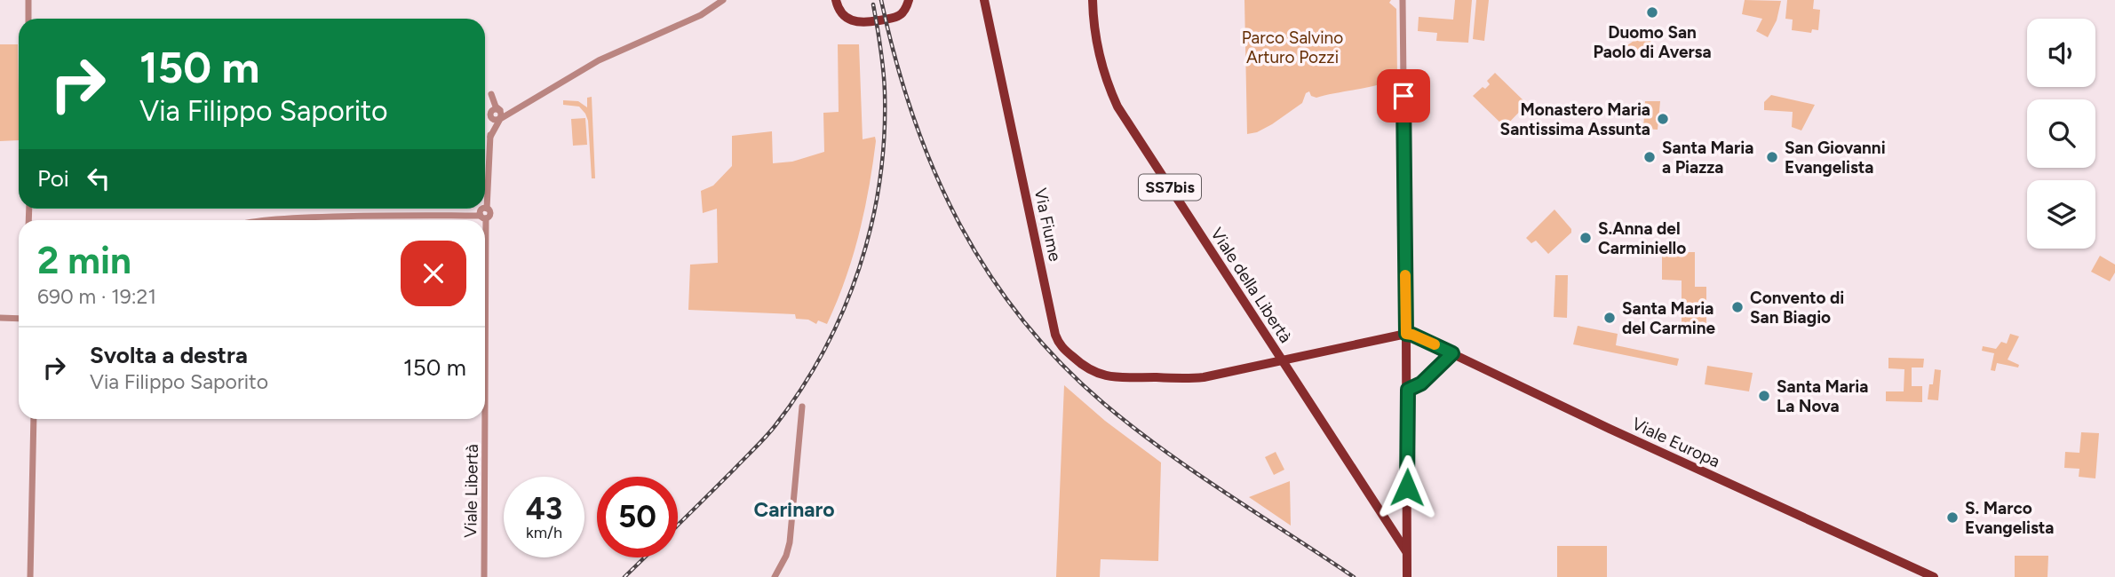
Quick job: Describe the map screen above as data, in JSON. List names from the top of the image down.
{
  "streets": {
    "main road": [
      "SS7bis",
      "Via Fiume",
      "Viale della Libertà",
      "Viale Europa"
    ],
    "street": ["Viale Libertà"]
  },
  "crossings": [
    ["Via Fiume", "Viale della Libertà"]
  ],
  "districts": ["Carinaro"],
  "parks": ["Parco Salvino Arturo Pozzi"],
  "places": [
    "Duomo San Paolo di Aversa",
    "Monastero Maria Santissima Assunta",
    "Santa Maria a Piazza",
    "San Giovanni Evangelista",
    "S.Anna del Carminiello",
    "Convento di San Biagio",
    "Santa Maria del Carmine",
    "Santa Maria La Nova",
    "S. Marco Evangelista"
  ],
  "page": {
    "turn": ["150 m", "Via Filippo Saporito"],
    "then": "Poi",
    "heading": ["2 min", "690 m · 19:21"],
    "list": [
      {
        "name": "Svolta a destra",
        "note": "Via Filippo Saporito",
        "value": "150 m"
      }
    ],
    "speed": "43 km/h",
    "limit": "50"
  }
}
